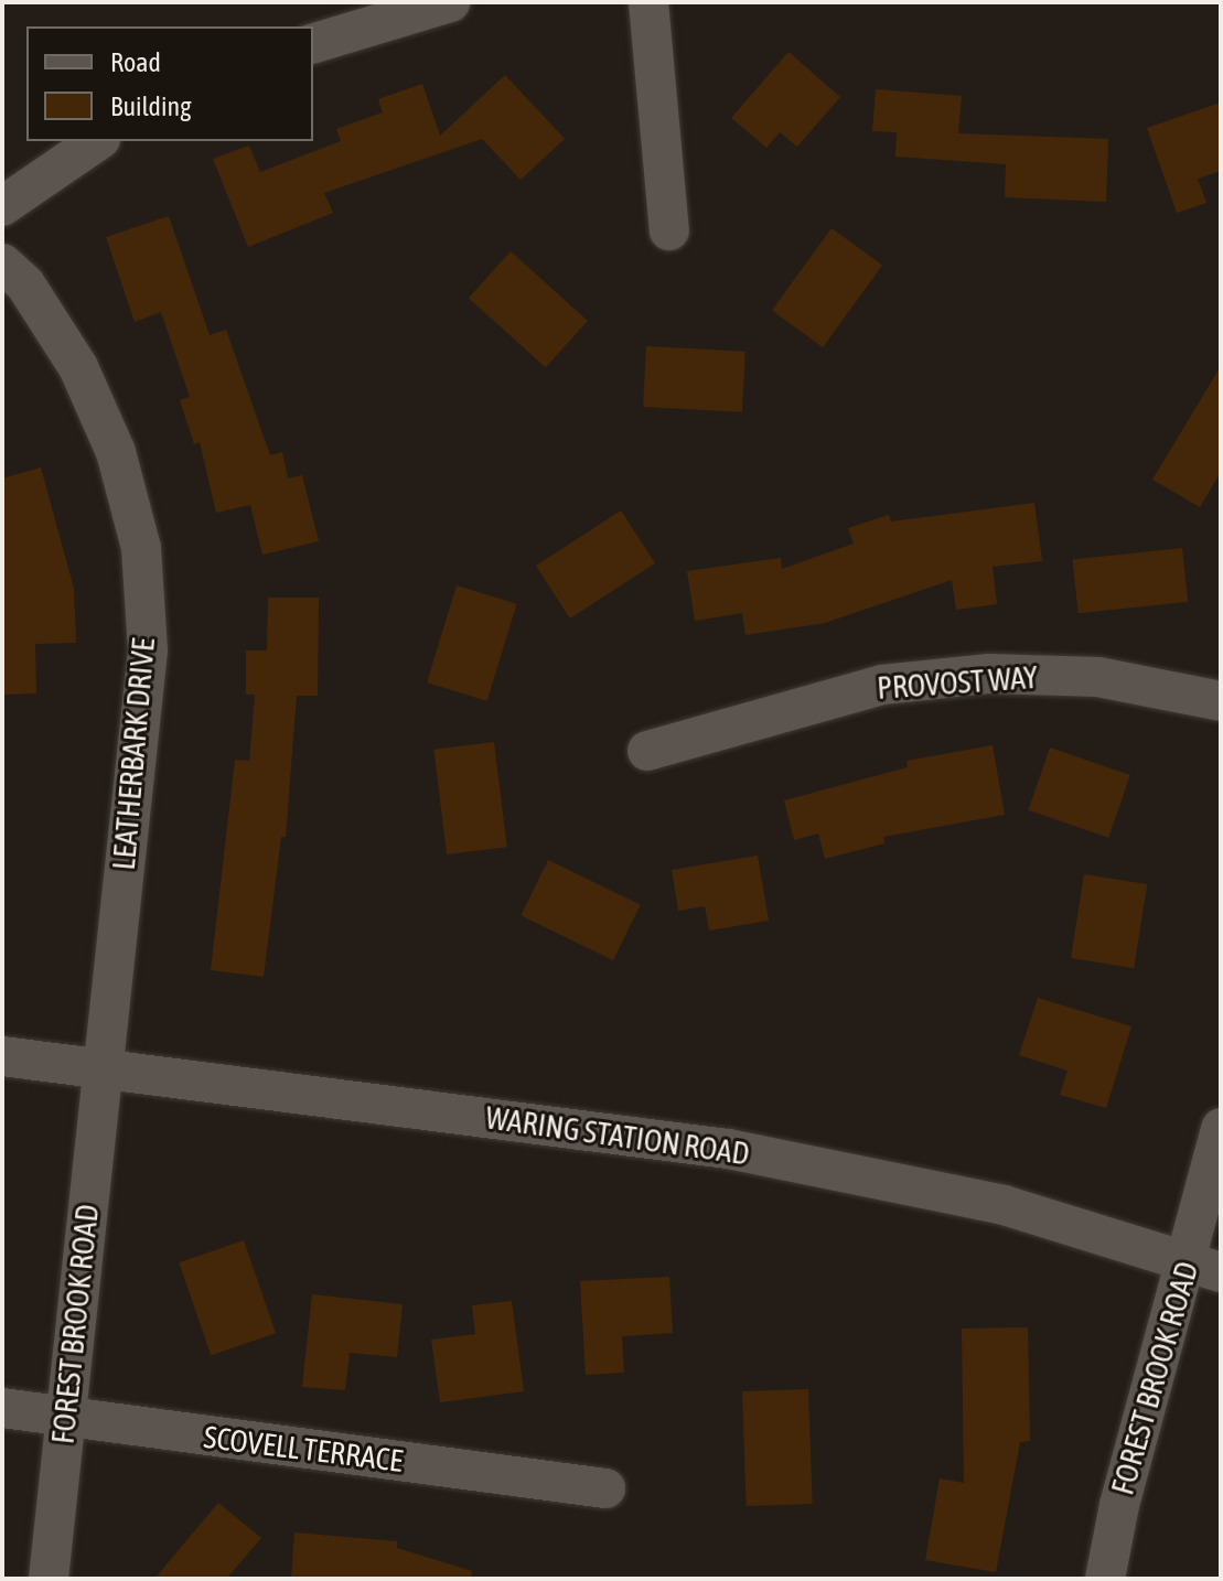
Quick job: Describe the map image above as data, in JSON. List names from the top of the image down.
{
  "streets": {
    "street": [
      "PROVOST WAY",
      "LEATHERBARK DRIVE",
      "WARING STATION ROAD",
      "FOREST BROOK ROAD",
      "SCOVELL TERRACE"
    ]
  },
  "crossings": [
    ["LEATHERBARK DRIVE", "WARING STATION ROAD"],
    ["LEATHERBARK DRIVE", "FOREST BROOK ROAD"],
    ["WARING STATION ROAD", "FOREST BROOK ROAD"],
    ["FOREST BROOK ROAD", "SCOVELL TERRACE"]
  ],
  "legend": ["Road", "Building"]
}
